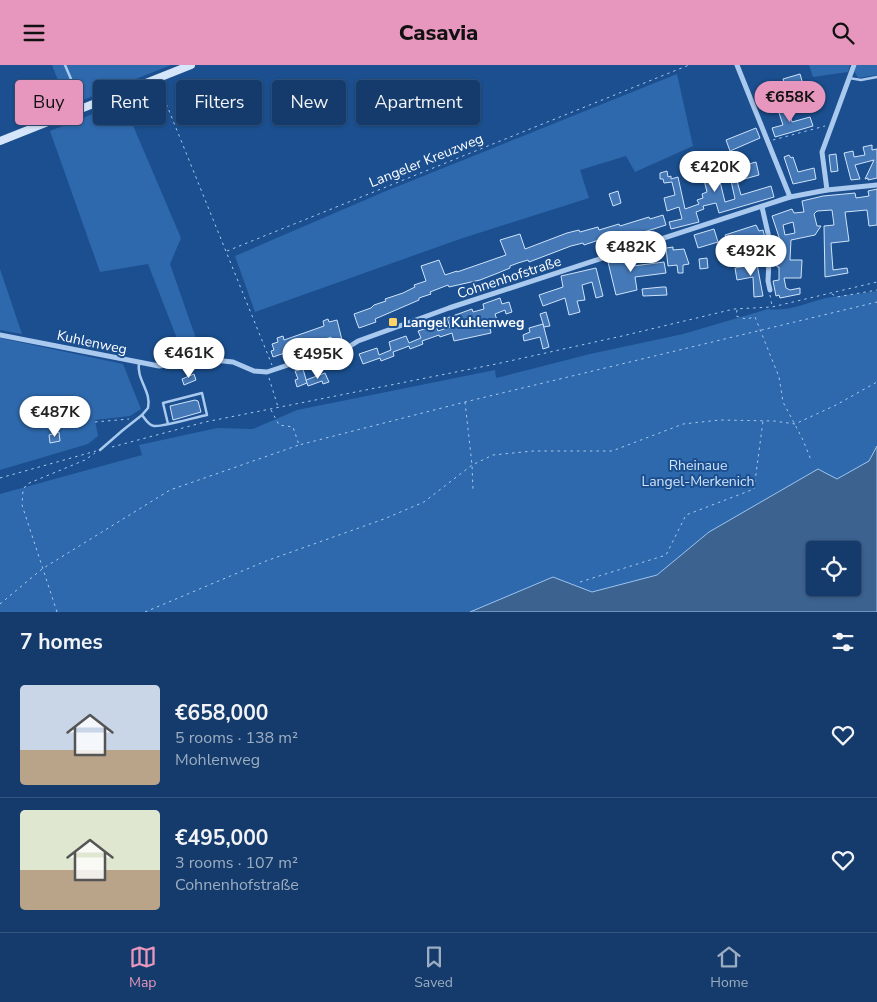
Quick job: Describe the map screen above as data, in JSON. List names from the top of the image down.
{
  "streets": {
    "street": ["Cohnenhofstraße", "Kuhlenweg"],
    "path": ["Langeler Kreuzweg"]
  },
  "crossings": [
    ["Cohnenhofstraße", "Kuhlenweg"]
  ],
  "parks": ["Rheinaue Langel-Merkenich"],
  "places": {
    "transit": ["Langel Kuhlenweg"]
  },
  "page": {
    "header": "Casavia",
    "chip": [
      "Buy",
      "Rent",
      "Filters",
      "New",
      "Apartment"
    ],
    "price": [
      "€658K",
      "€420K",
      "€482K",
      "€492K",
      "€461K",
      "€495K",
      "€487K"
    ],
    "heading": "7 homes",
    "list": [
      {
        "name": "€658,000",
        "note": "5 rooms · 138 m² · Mohlenweg"
      },
      {
        "name": "€495,000",
        "note": "3 rooms · 107 m² · Cohnenhofstraße"
      }
    ],
    "tabs": ["Map", "Saved", "Home"]
  }
}
